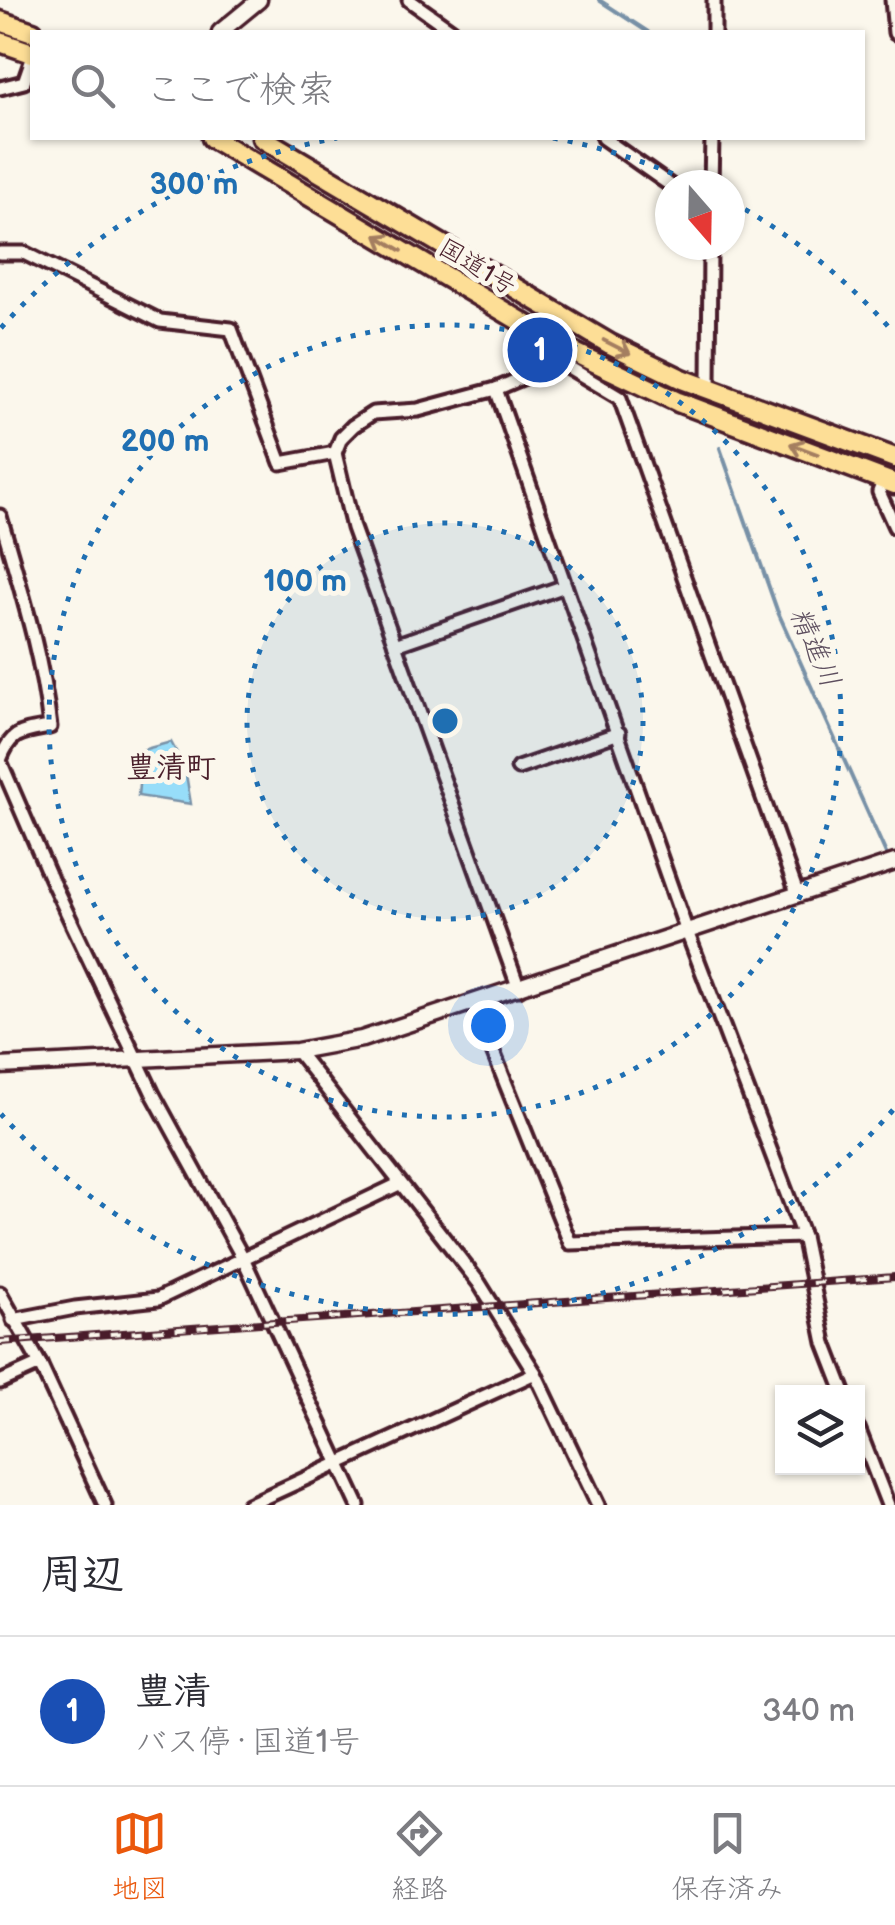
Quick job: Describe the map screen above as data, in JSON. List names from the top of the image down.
{
  "streets": {
    "highway": ["国道1号"]
  },
  "districts": ["豊清町"],
  "water": ["精進川"],
  "north": "bottom",
  "page": {
    "search": "ここで検索",
    "pins": "1",
    "heading": "周辺",
    "list": [
      {
        "mark": "1",
        "name": "豊清",
        "note": "バス停 · 国道1号",
        "value": "340 m"
      }
    ],
    "nav": ["地図", "経路", "保存済み"]
  },
  "rings": ["300 m", "200 m", "100 m"]
}
